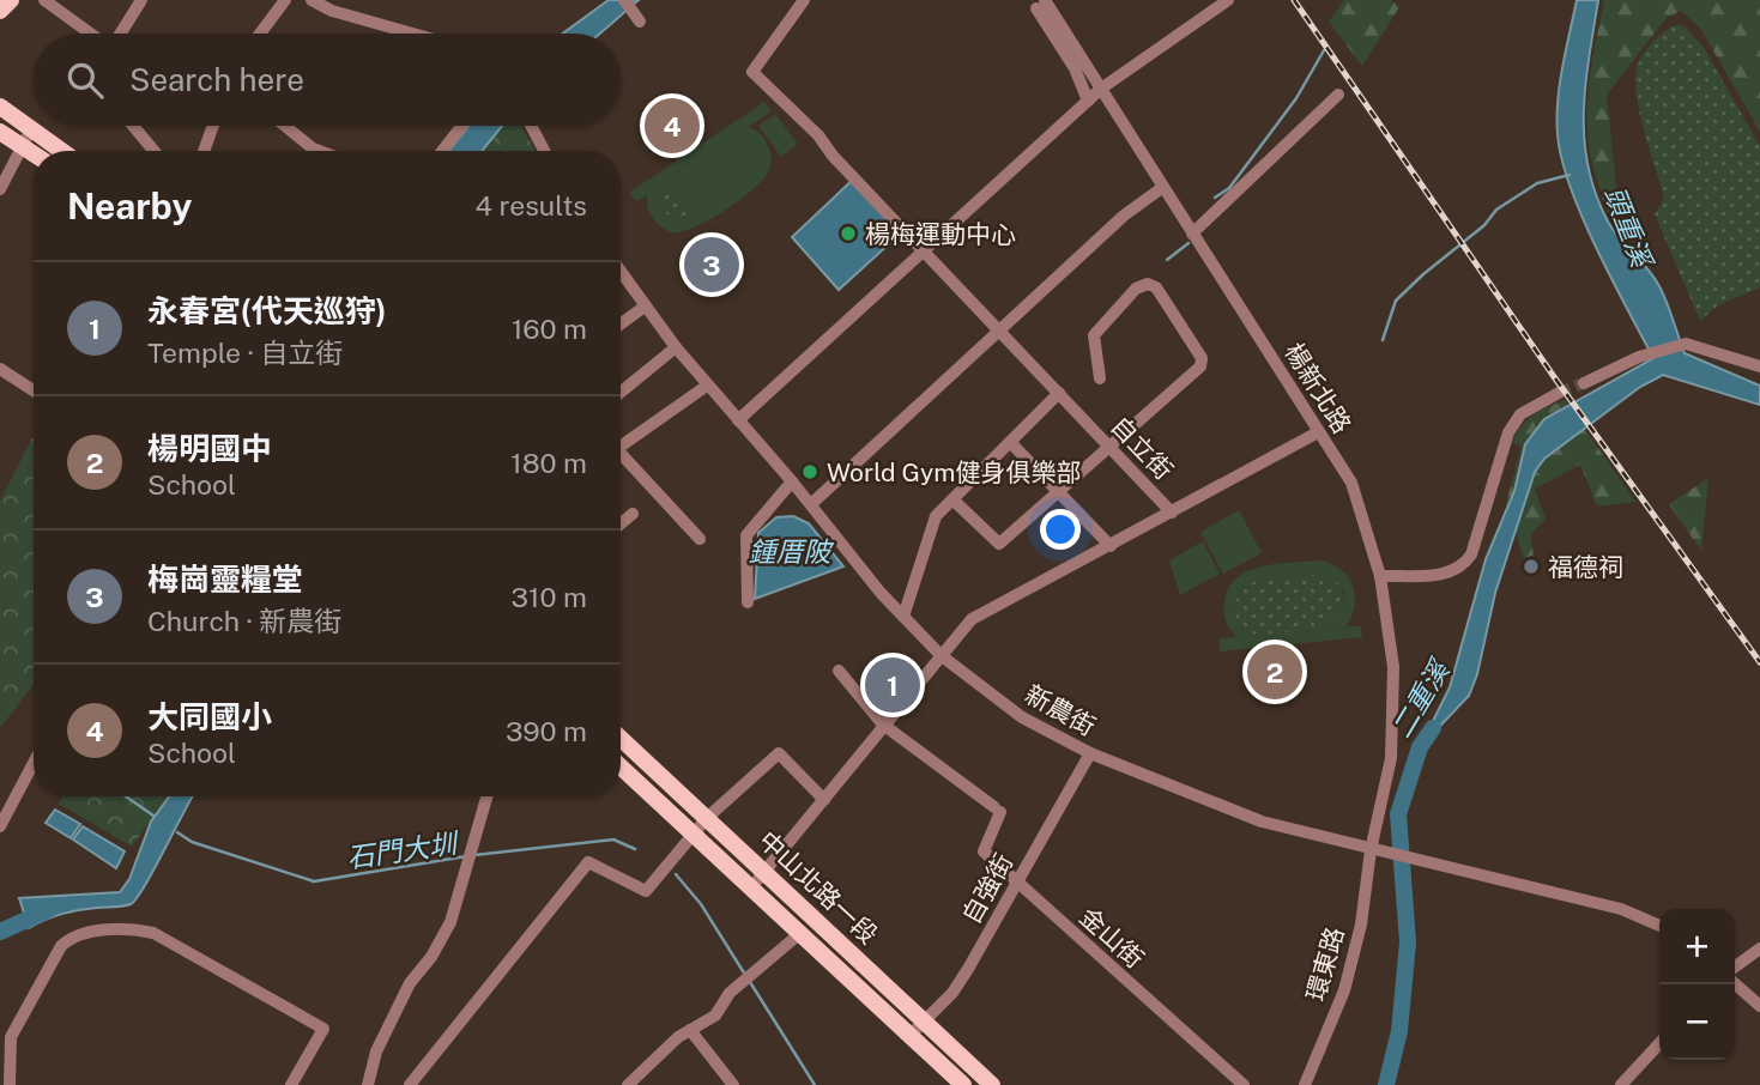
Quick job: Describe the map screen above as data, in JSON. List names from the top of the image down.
{
  "streets": {
    "main road": ["中山北路一段"],
    "street": [
      "楊新北路",
      "自立街",
      "新農街",
      "自強街",
      "金山街",
      "環東路"
    ]
  },
  "crossings": [
    ["楊新北路", "新農街"],
    ["楊新北路", "環東路"],
    ["自立街", "新農街"],
    ["自立街", "中山北路一段"],
    ["自立街", "金山街"],
    ["新農街", "自強街"],
    ["新農街", "環東路"],
    ["中山北路一段", "自強街"],
    ["自強街", "金山街"]
  ],
  "water": [
    "頭重溪",
    "鍾厝陂",
    "二重溪",
    "石門大圳"
  ],
  "places": ["楊梅運動中心", "World Gym健身俱樂部", "福德祠"],
  "page": {
    "search": "Search here",
    "pins": [
      "4",
      "3",
      "2",
      "1"
    ],
    "heading": ["Nearby", "4 results"],
    "list": [
      {
        "mark": "1",
        "name": "永春宮(代天巡狩)",
        "note": "Temple · 自立街",
        "value": "160 m"
      },
      {
        "mark": "2",
        "name": "楊明國中",
        "note": "School",
        "value": "180 m"
      },
      {
        "mark": "3",
        "name": "梅崗靈糧堂",
        "note": "Church · 新農街",
        "value": "310 m"
      },
      {
        "mark": "4",
        "name": "大同國小",
        "note": "School",
        "value": "390 m"
      }
    ],
    "map_buttons": ["+", "−"]
  }
}
